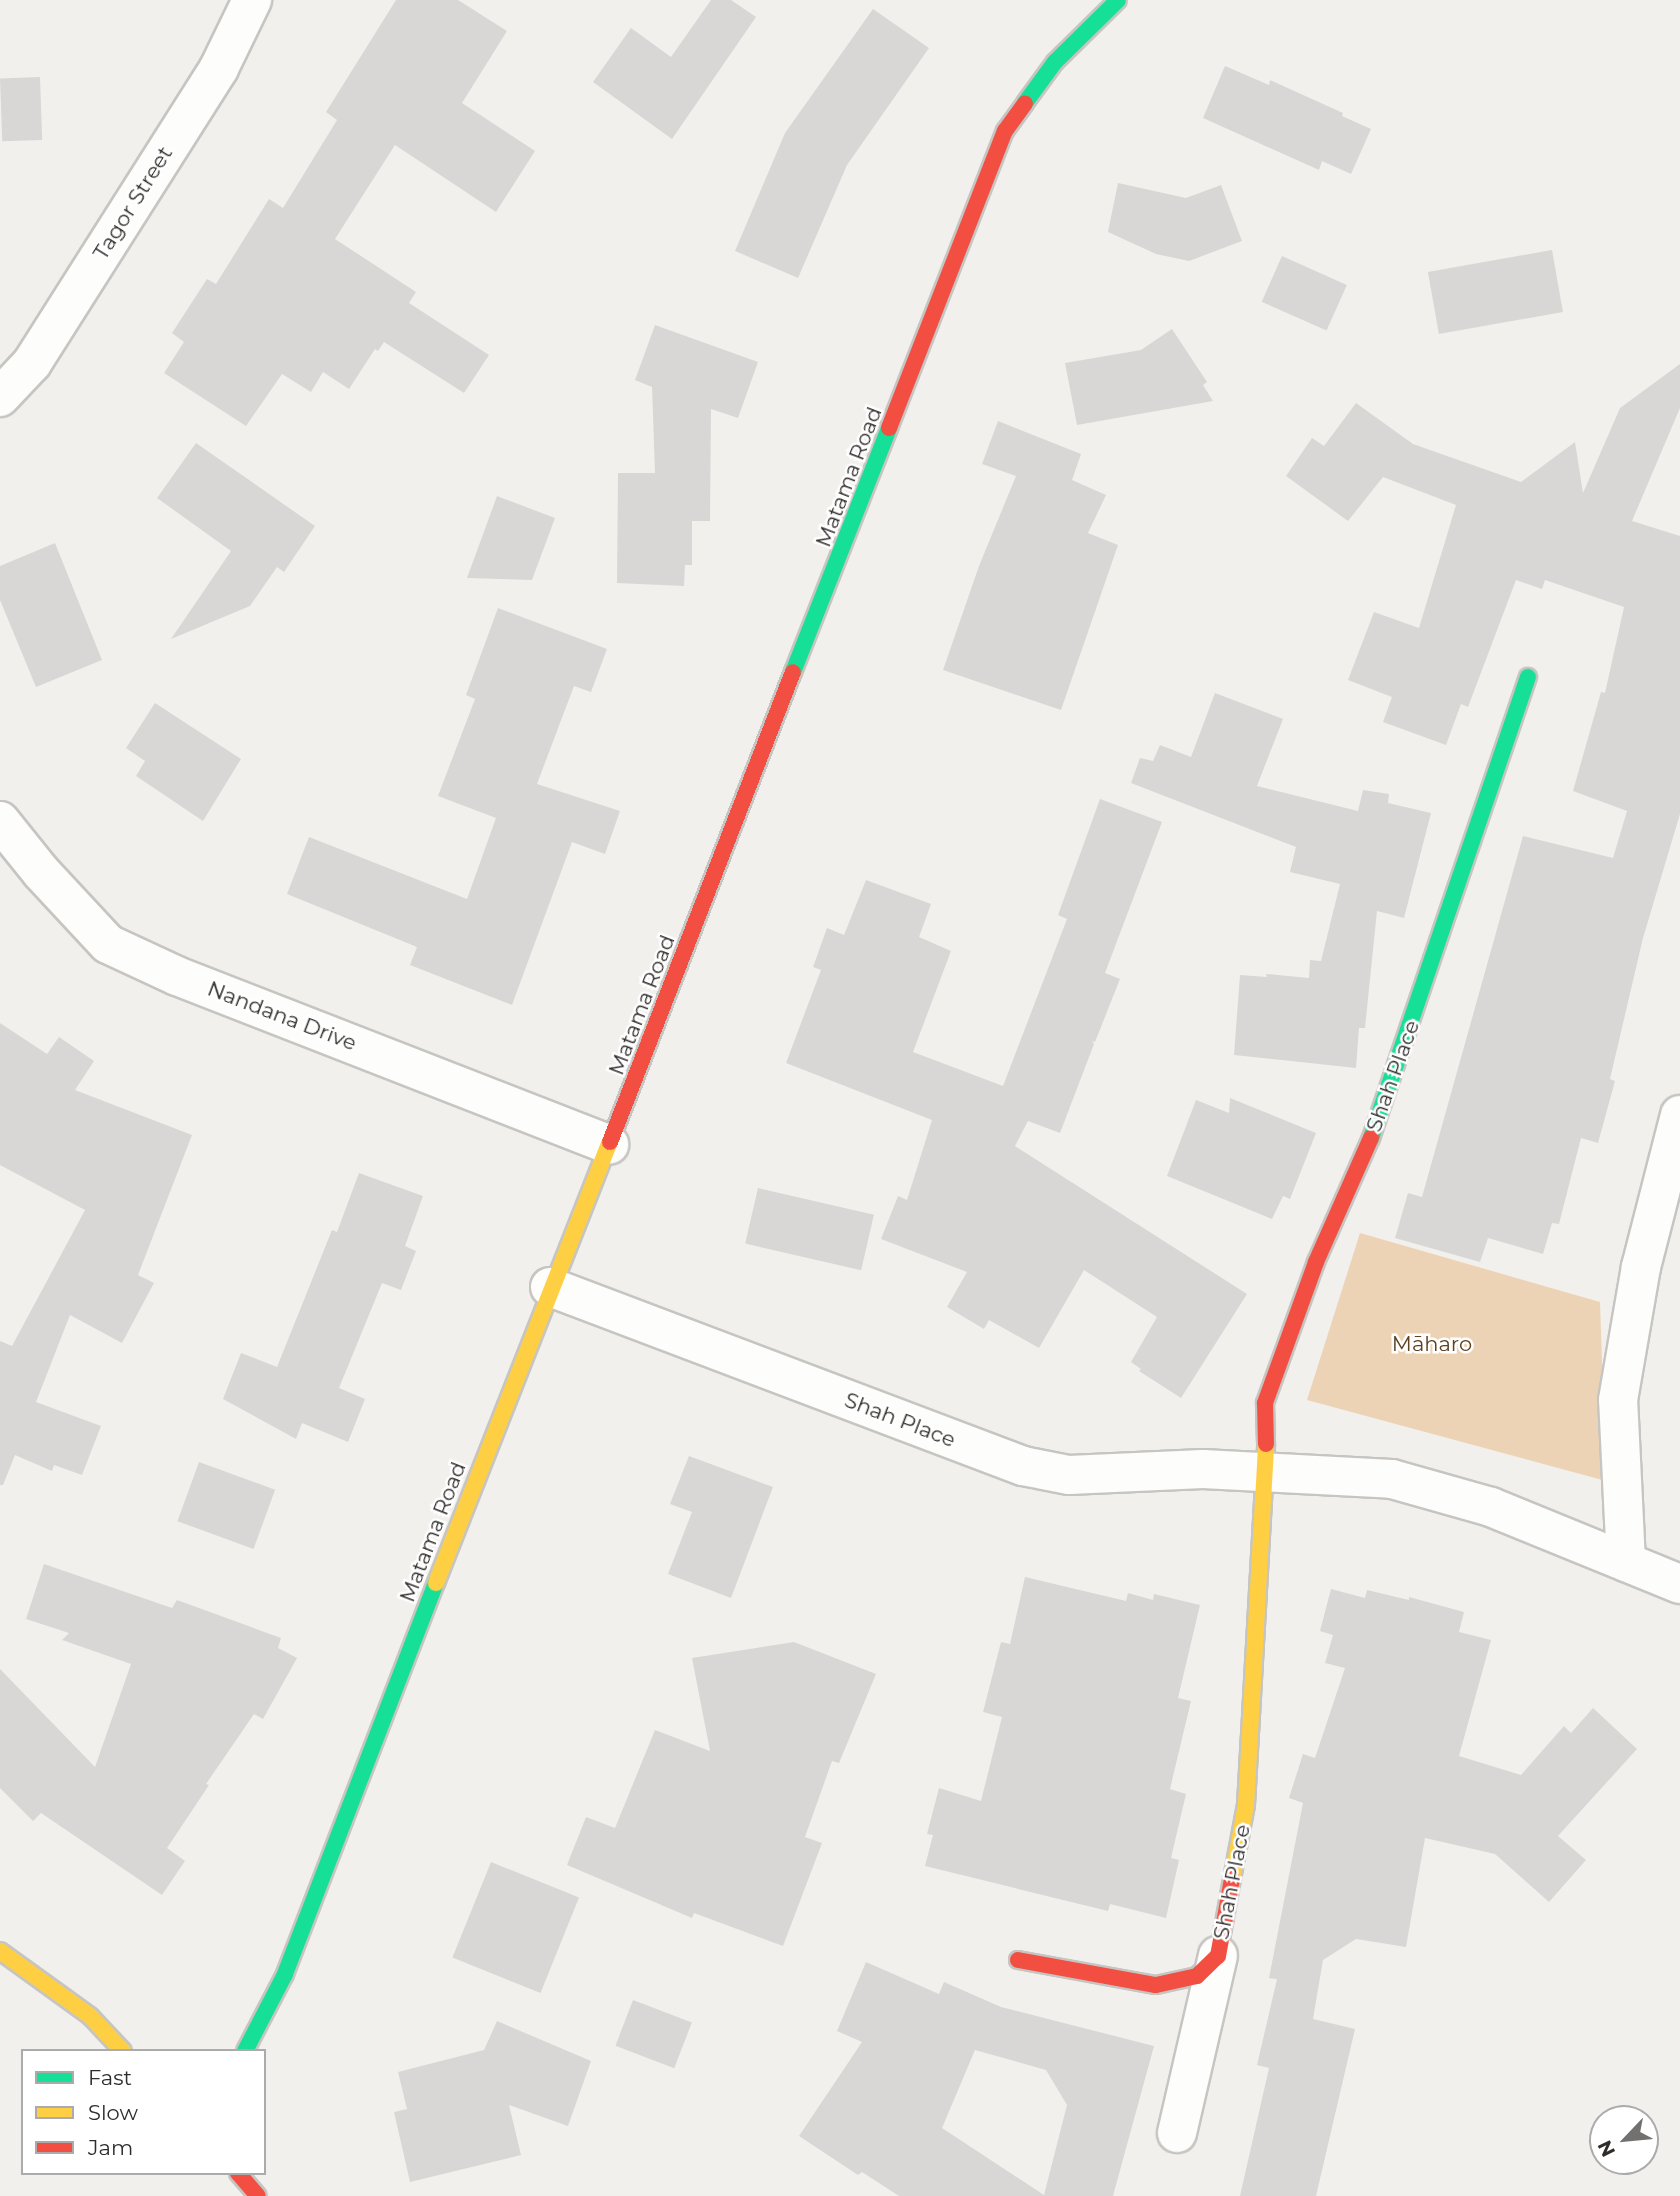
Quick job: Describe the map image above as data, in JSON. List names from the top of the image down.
{
  "streets": {
    "street": [
      "Tagor Street",
      "Matama Road",
      "Nandana Drive",
      "Shah Place"
    ]
  },
  "crossings": [
    ["Matama Road", "Nandana Drive"],
    ["Matama Road", "Shah Place"]
  ],
  "parks": ["Māharo"],
  "legend": ["Fast", "Slow", "Jam"],
  "north": "bottom left"
}
